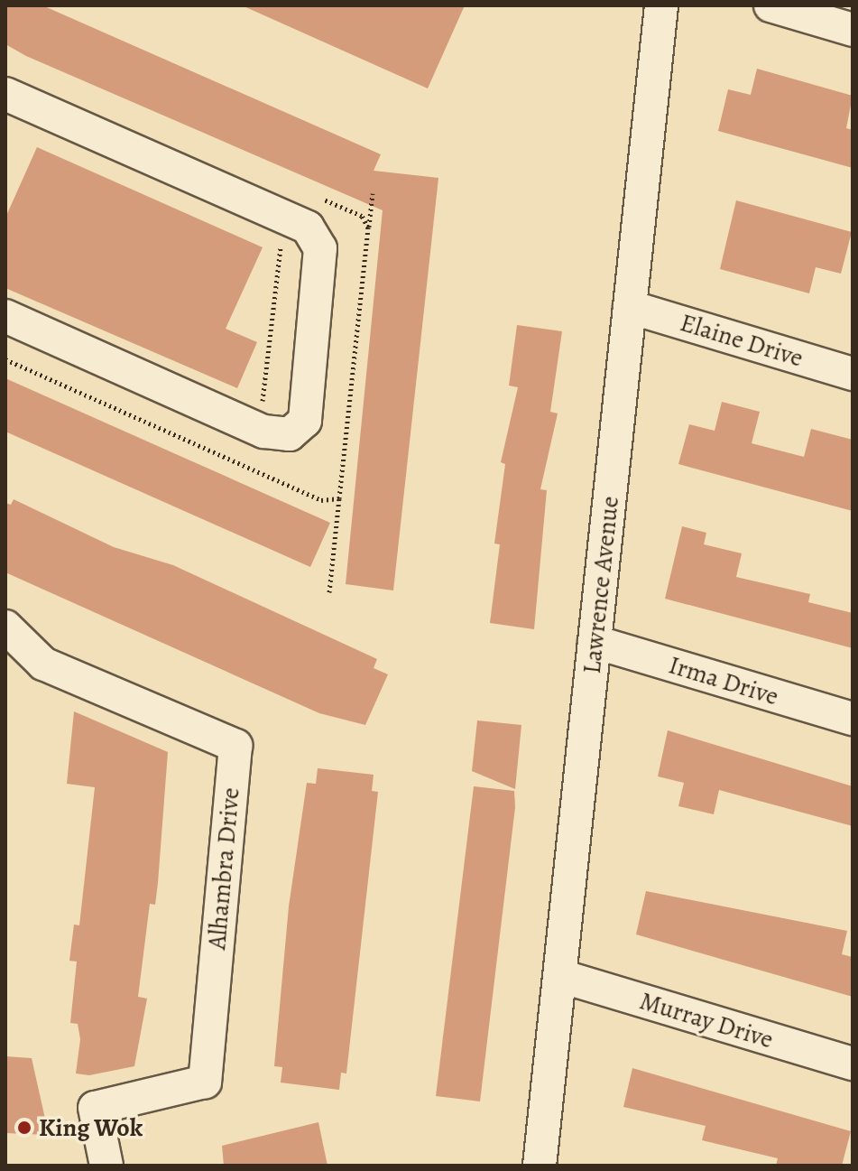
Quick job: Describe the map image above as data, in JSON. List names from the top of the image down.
{
  "streets": {
    "street": [
      "Elaine Drive",
      "Lawrence Avenue",
      "Irma Drive",
      "Alhambra Drive",
      "Murray Drive"
    ]
  },
  "crossings": [
    ["Elaine Drive", "Lawrence Avenue"],
    ["Lawrence Avenue", "Irma Drive"],
    ["Lawrence Avenue", "Murray Drive"]
  ],
  "places": ["King Wok"]
}
